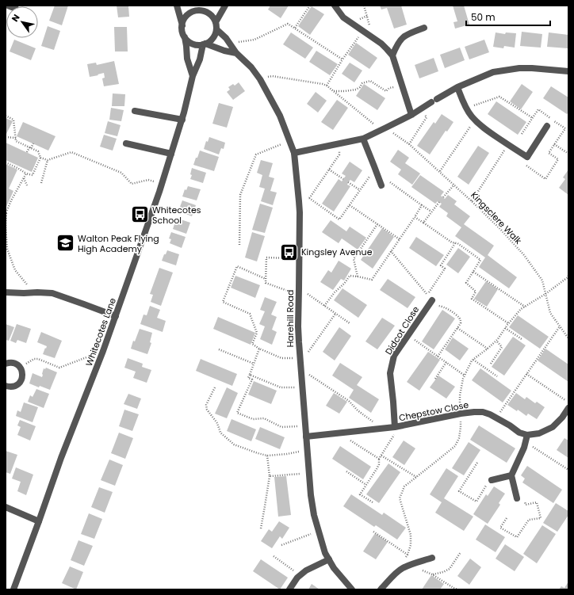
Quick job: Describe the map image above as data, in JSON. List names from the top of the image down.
{
  "streets": {
    "street": [
      "Harehill Road",
      "Didcot Close",
      "Whitecotes Lane",
      "Chepstow Close"
    ],
    "path": ["Kingsclere Walk"]
  },
  "crossings": [
    ["Harehill Road", "Whitecotes Lane"],
    ["Harehill Road", "Chepstow Close"],
    ["Didcot Close", "Chepstow Close"]
  ],
  "places": {
    "bus stop": ["Whitecotes School", "Kingsley Avenue"],
    "school or university": ["Walton Peak Flying High Academy"]
  },
  "scale_bar": "50 m",
  "north": "top left"
}
